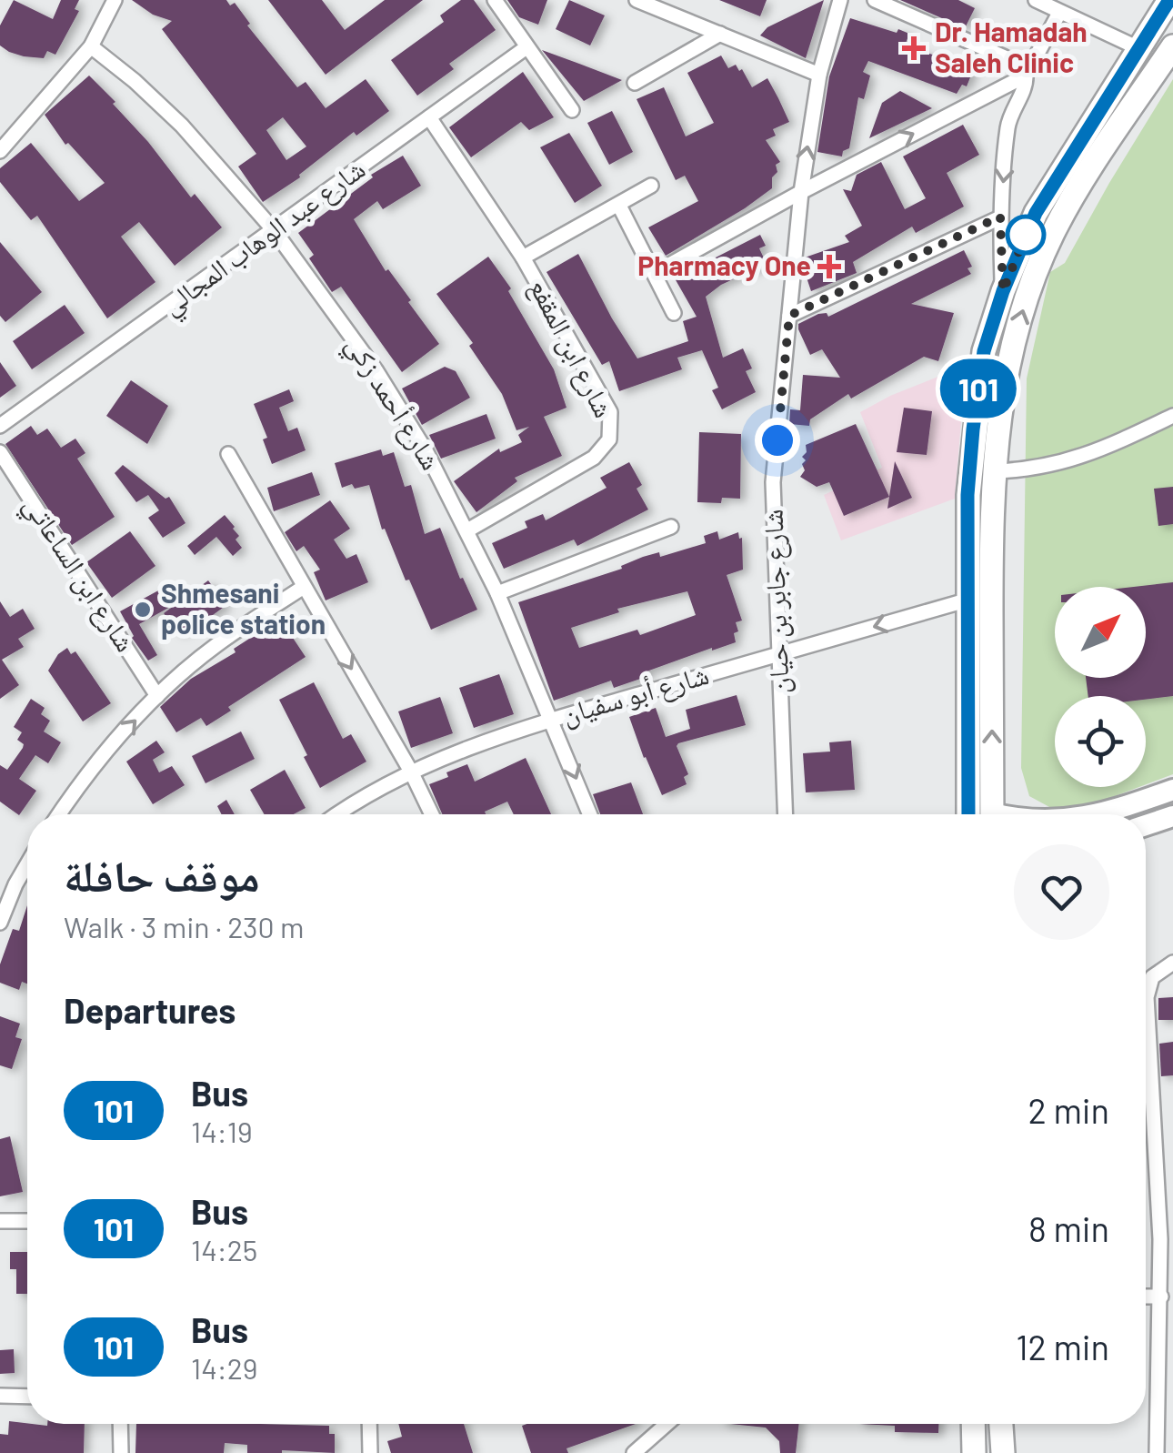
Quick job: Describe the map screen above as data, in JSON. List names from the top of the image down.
{
  "streets": {
    "street": [
      "شارع عبد الوهاب المجالي",
      "شارع ابن المقفع",
      "شارع أحمد زكي",
      "شارع ابن الساعاتي",
      "شارع جابر بن حيان",
      "شارع أبو سفيان"
    ]
  },
  "crossings": [
    ["شارع عبد الوهاب المجالي", "شارع ابن المقفع"],
    ["شارع عبد الوهاب المجالي", "شارع أحمد زكي"],
    ["شارع ابن المقفع", "شارع أحمد زكي"],
    ["شارع أحمد زكي", "شارع أبو سفيان"],
    ["شارع جابر بن حيان", "شارع أبو سفيان"]
  ],
  "places": {
    "health": ["Dr. Hamadah Saleh Clinic", "Pharmacy One"],
    "other": ["Shmesani police station"]
  },
  "lines": ["bus line 101"],
  "north": "top right",
  "page": {
    "on_map": "101",
    "heading": [
      ["موقف حافلة", "Walk · 3 min · 230 m"],
      "Departures"
    ],
    "list": [
      {
        "mark": "101",
        "name": "Bus",
        "note": "14:19",
        "value": "2 min"
      },
      {
        "mark": "101",
        "name": "Bus",
        "note": "14:25",
        "value": "8 min"
      },
      {
        "mark": "101",
        "name": "Bus",
        "note": "14:29",
        "value": "12 min"
      }
    ]
  }
}
